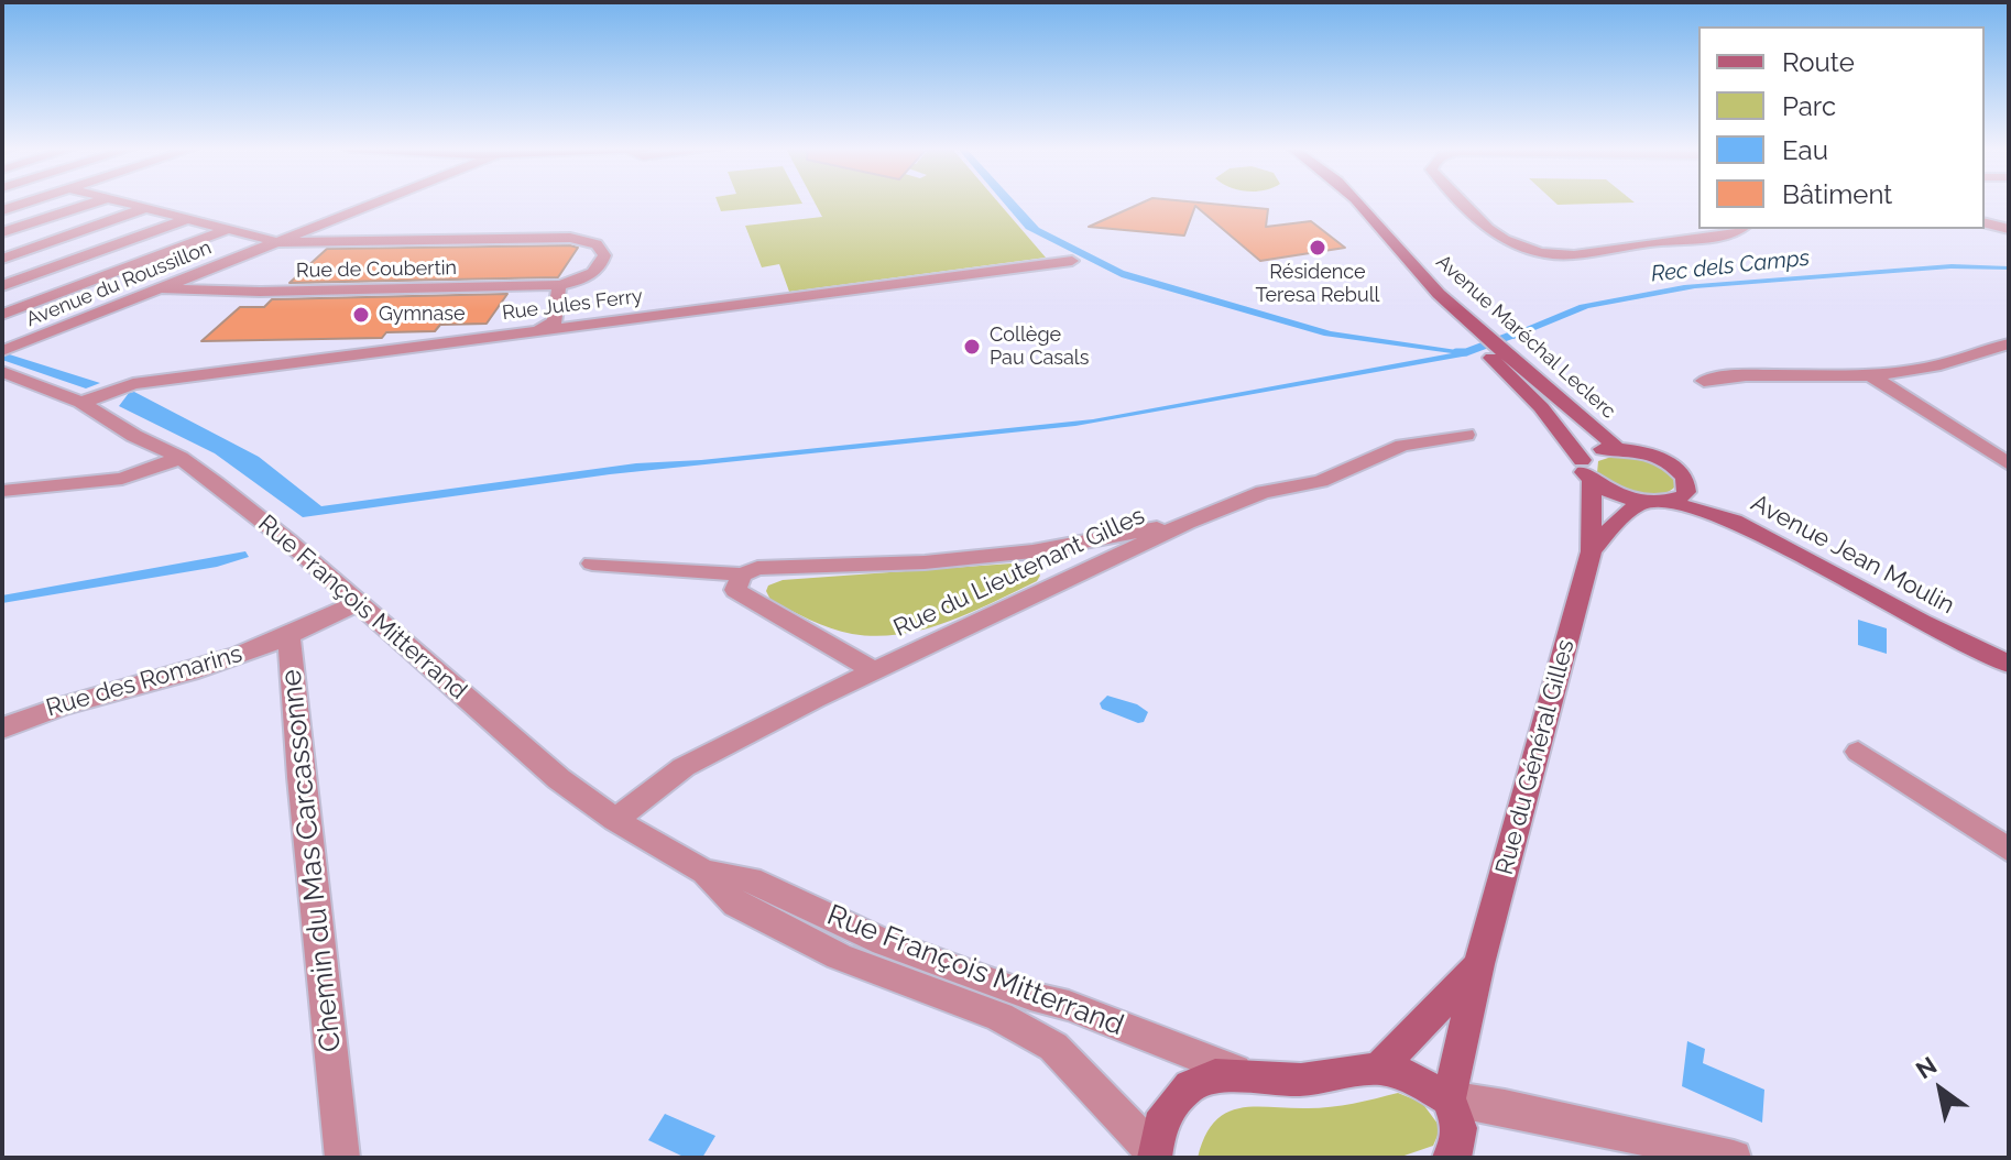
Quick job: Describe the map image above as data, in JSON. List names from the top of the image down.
{
  "streets": {
    "main road": ["Avenue Maréchal Leclerc", "Avenue Jean Moulin", "Rue du Général Gilles"],
    "street": [
      "Rue de Coubertin",
      "Avenue du Roussillon",
      "Rue Jules Ferry",
      "Rue du Lieutenant Gilles",
      "Rue François Mitterrand",
      "Rue des Romarins",
      "Chemin du Mas Carcassonne"
    ]
  },
  "crossings": [
    ["Rue de Coubertin", "Avenue du Roussillon"],
    ["Rue Jules Ferry", "Rue François Mitterrand"],
    ["Avenue Maréchal Leclerc", "Rue du Général Gilles"],
    ["Rue du Lieutenant Gilles", "Rue François Mitterrand"],
    ["Rue François Mitterrand", "Chemin du Mas Carcassonne"],
    ["Rue des Romarins", "Chemin du Mas Carcassonne"]
  ],
  "water": ["Rec dels Camps"],
  "places": ["Résidence Teresa Rebull", "Gymnase", "Collège Pau Casals"],
  "legend": [
    "Route",
    "Parc",
    "Eau",
    "Bâtiment"
  ],
  "north": "top left"
}
